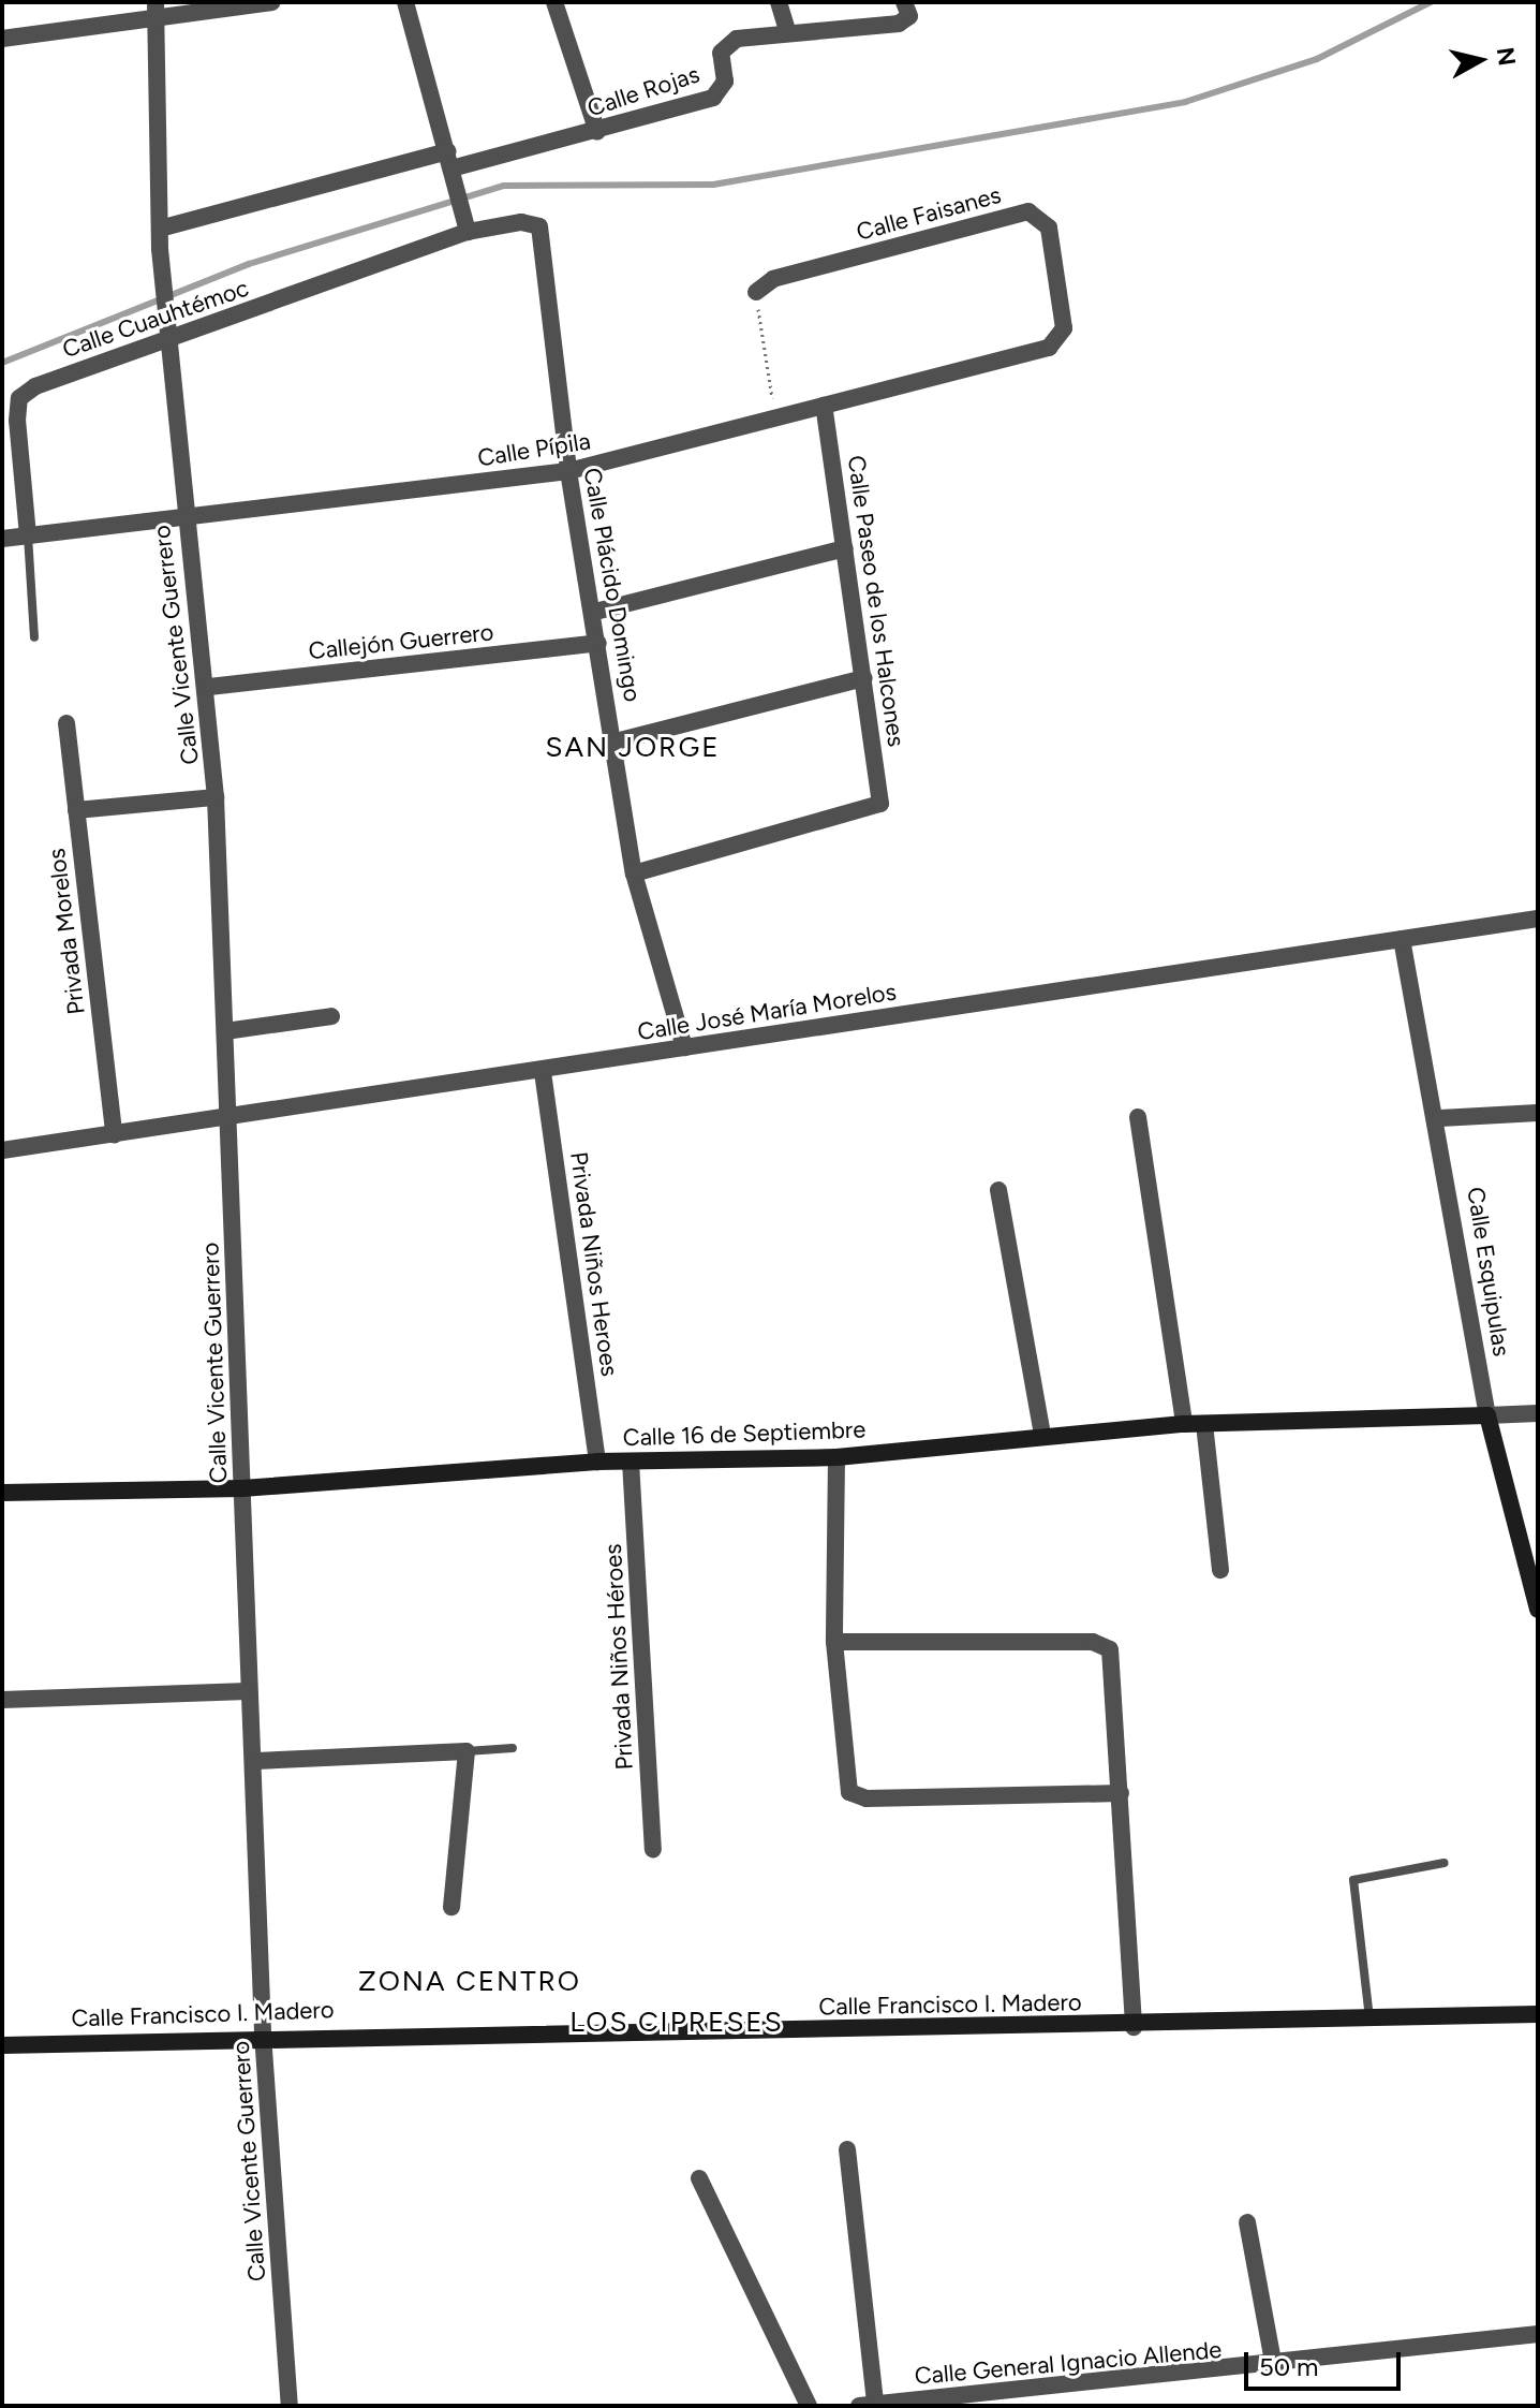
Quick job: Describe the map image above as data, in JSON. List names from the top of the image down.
{
  "streets": {
    "street": [
      "Calle Rojas",
      "Calle Faisanes",
      "Calle Cuauhtémoc",
      "Calle Pípila",
      "Calle Plácido Domingo",
      "Calle Paseo de los Halcones",
      "Callejón Guerrero",
      "Calle Vicente Guerrero",
      "Privada Morelos",
      "Calle José María Morelos",
      "Privada Niños Heroes",
      "Calle Esquipulas",
      "Calle 16 de Septiembre",
      "Privada Niños Héroes",
      "Calle Francisco I. Madero",
      "Calle General Ignacio Allende"
    ]
  },
  "crossings": [
    ["Calle Faisanes", "Calle Pípila"],
    ["Calle Cuauhtémoc", "Calle Pípila"],
    ["Calle Cuauhtémoc", "Calle Plácido Domingo"],
    ["Calle Cuauhtémoc", "Calle Vicente Guerrero"],
    ["Calle Pípila", "Calle Plácido Domingo"],
    ["Calle Pípila", "Calle Paseo de los Halcones"],
    ["Calle Pípila", "Calle Vicente Guerrero"],
    ["Calle Plácido Domingo", "Calle Paseo de los Halcones"],
    ["Calle Plácido Domingo", "Callejón Guerrero"],
    ["Calle Plácido Domingo", "Calle José María Morelos"],
    ["Callejón Guerrero", "Calle Vicente Guerrero"],
    ["Calle Vicente Guerrero", "Calle José María Morelos"],
    ["Calle Vicente Guerrero", "Calle 16 de Septiembre"],
    ["Calle Vicente Guerrero", "Calle Francisco I. Madero"],
    ["Privada Morelos", "Calle José María Morelos"],
    ["Calle José María Morelos", "Privada Niños Heroes"],
    ["Calle José María Morelos", "Calle Esquipulas"],
    ["Privada Niños Heroes", "Calle 16 de Septiembre"],
    ["Calle Esquipulas", "Calle 16 de Septiembre"],
    ["Calle 16 de Septiembre", "Privada Niños Héroes"]
  ],
  "districts": ["SAN JORGE", "ZONA CENTRO", "LOS CIPRESES"],
  "scale_bar": "50 m",
  "north": "right"
}
